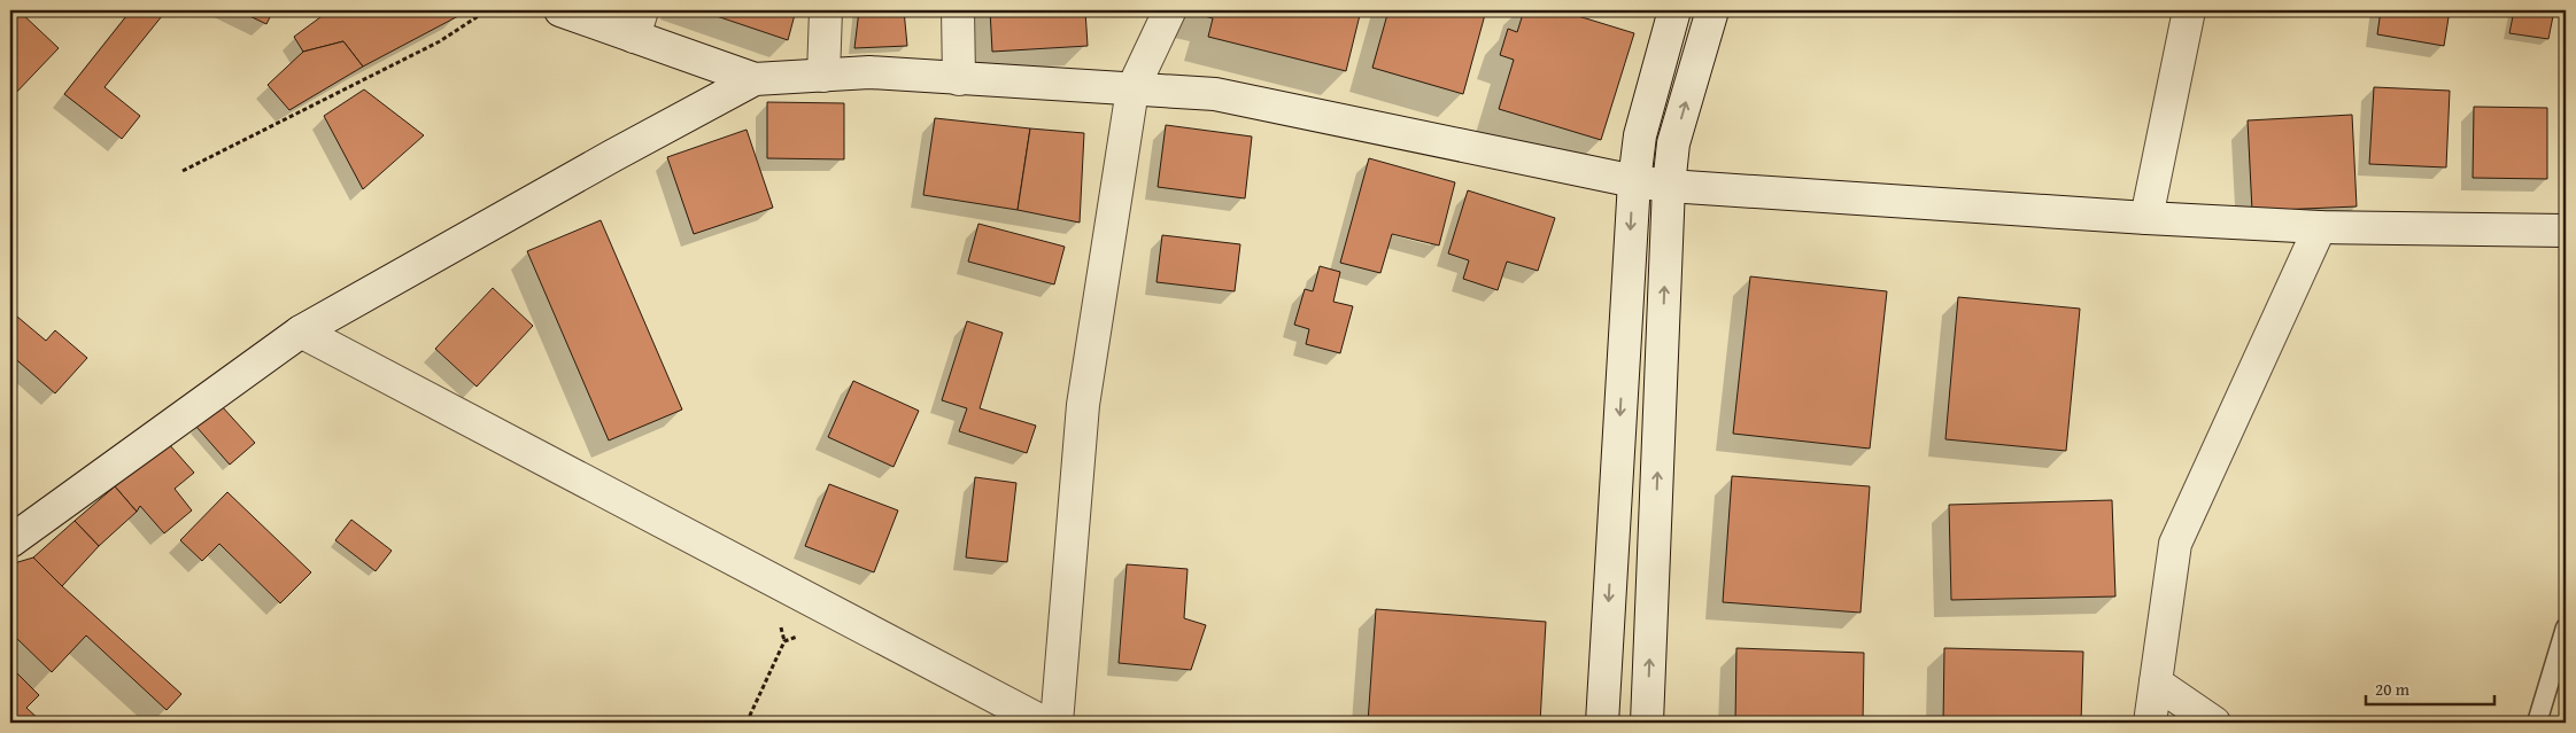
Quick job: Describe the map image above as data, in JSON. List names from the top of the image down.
{
  "scale_bar": "20 m"
}
